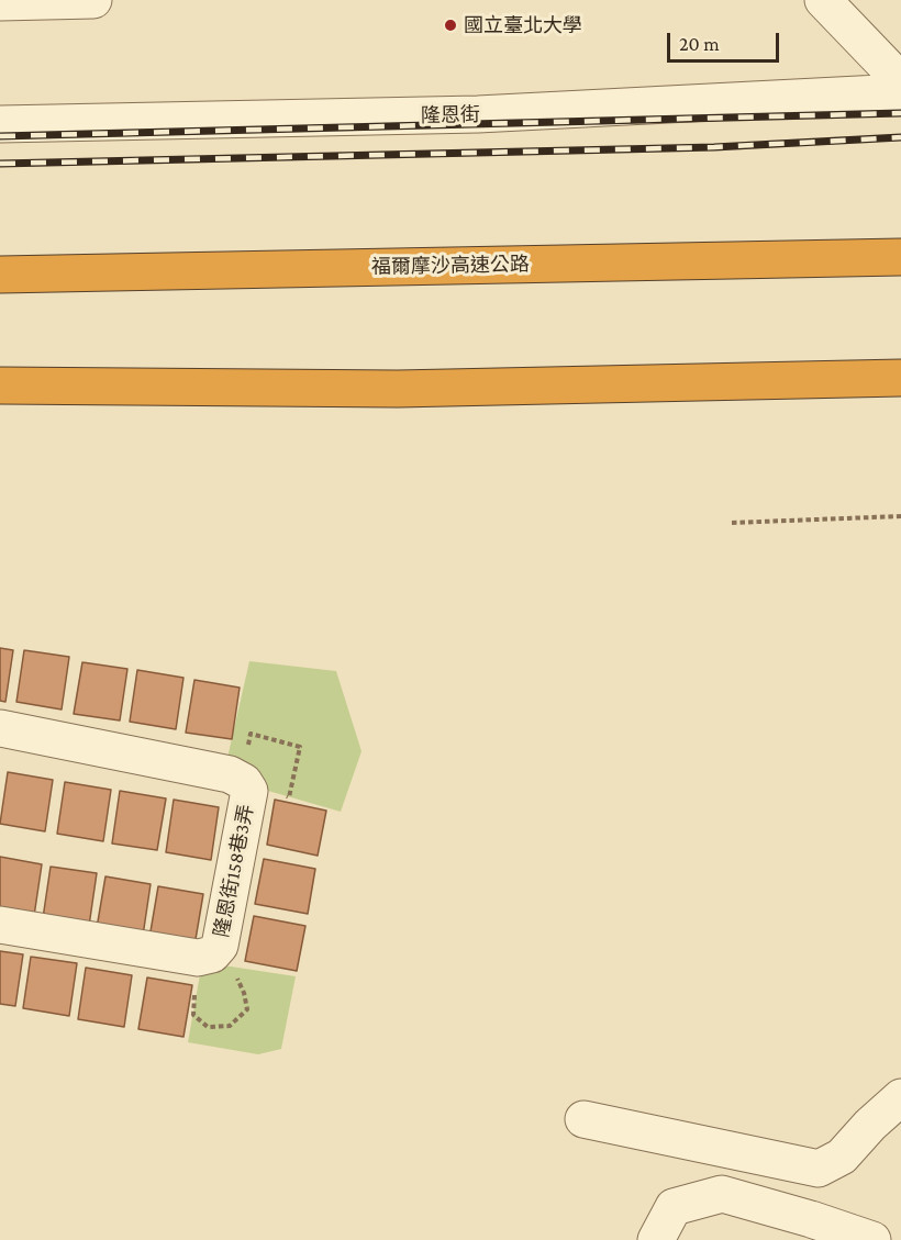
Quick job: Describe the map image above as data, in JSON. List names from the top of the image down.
{
  "streets": {
    "highway": ["福爾摩沙高速公路"],
    "street": ["隆恩街", "隆恩街158巷3弄"]
  },
  "places": ["國立臺北大學"],
  "scale_bar": "20 m"
}
